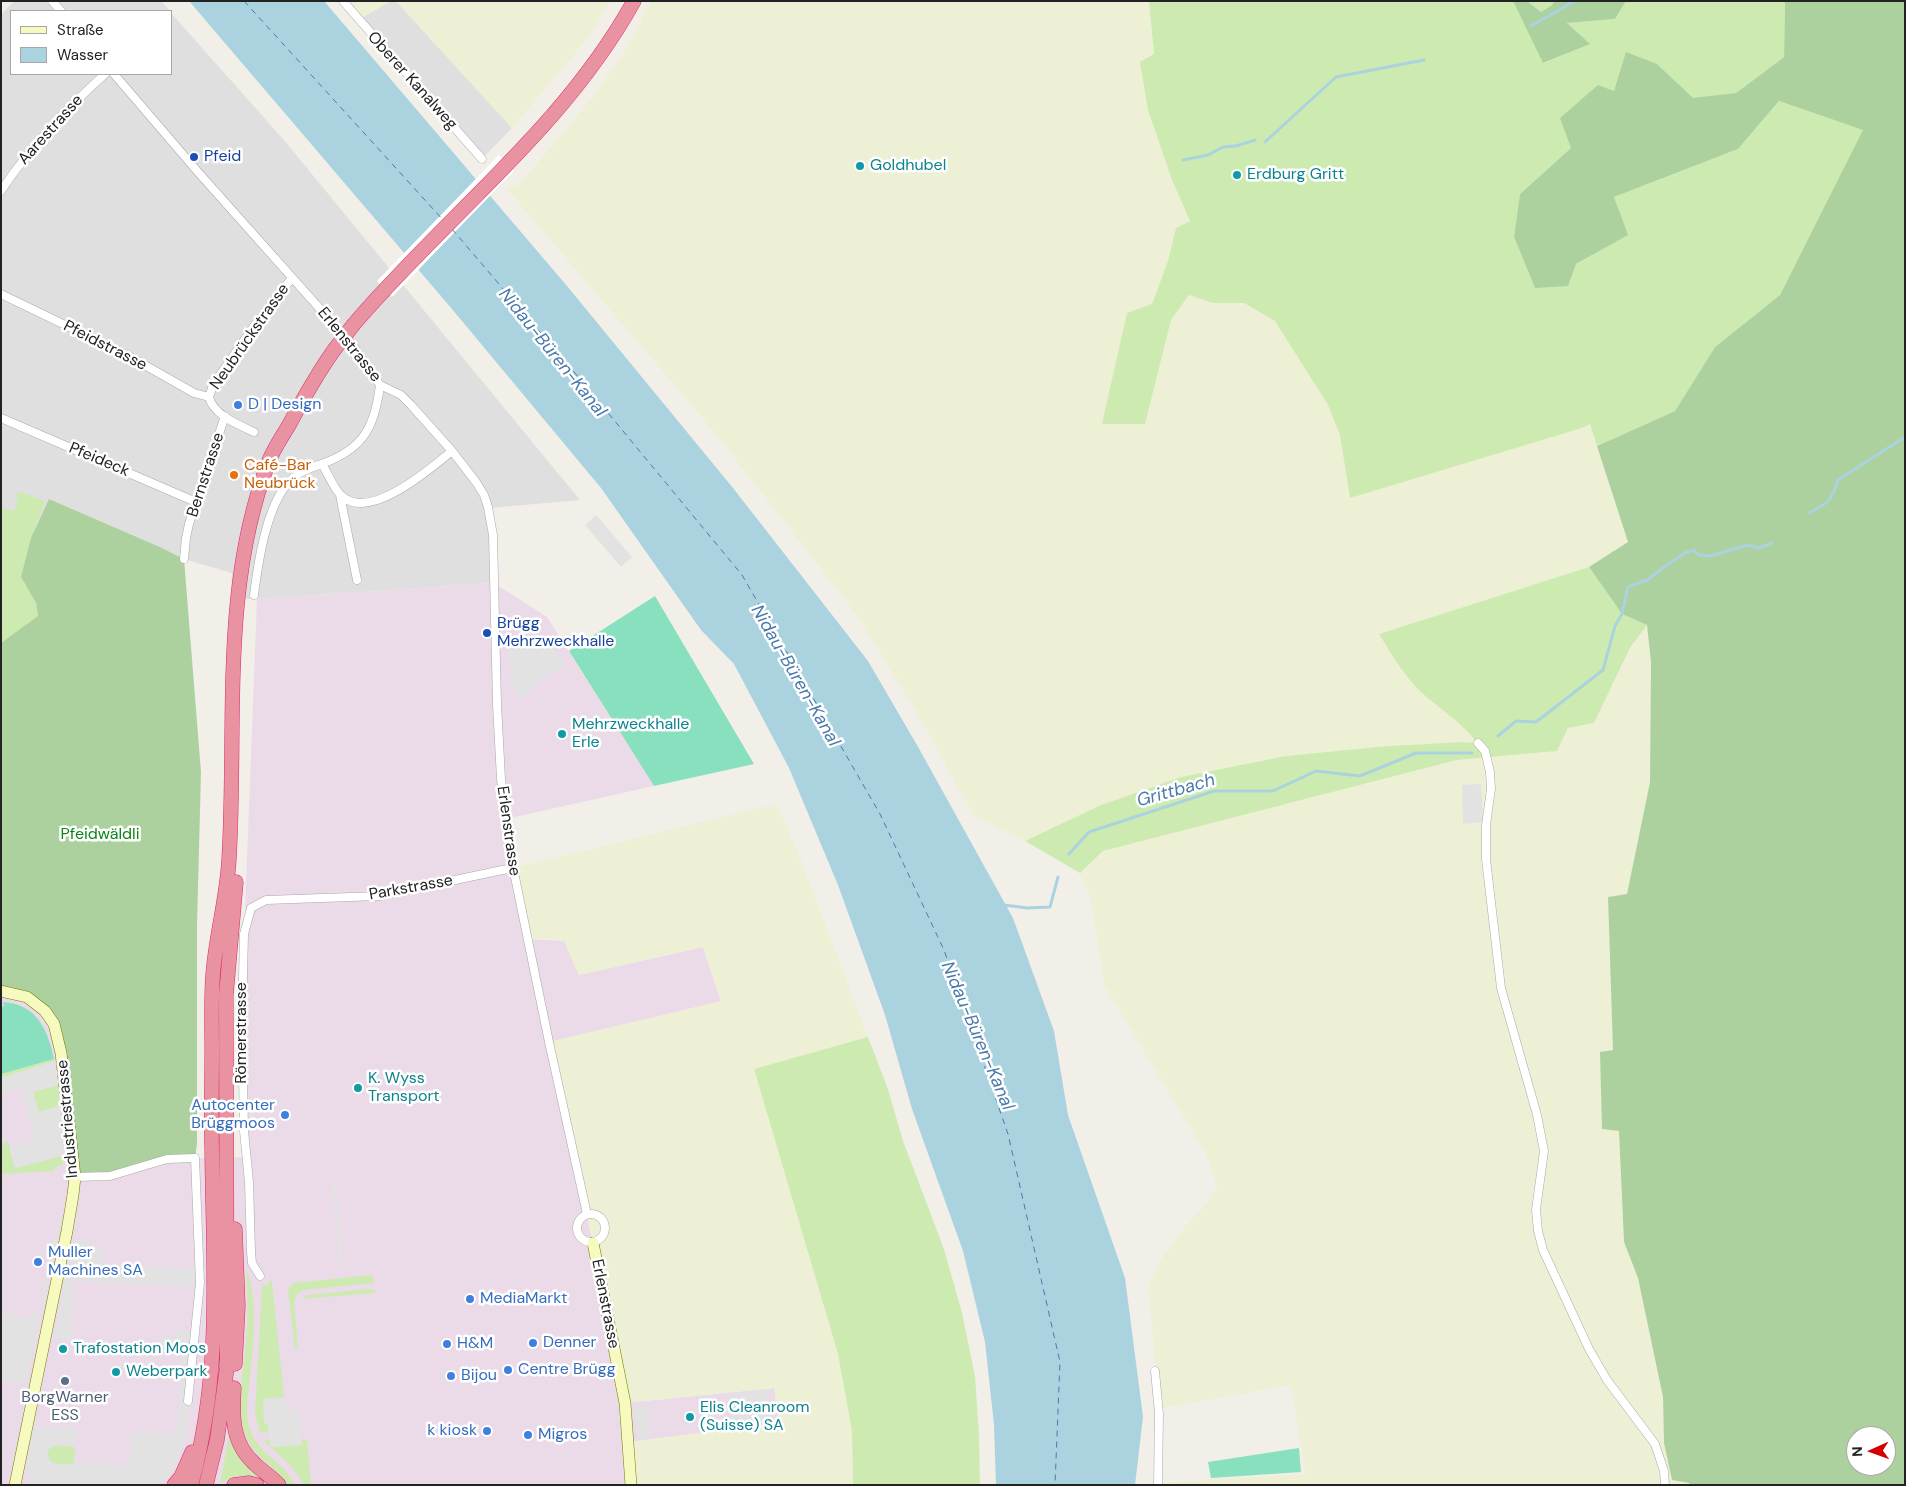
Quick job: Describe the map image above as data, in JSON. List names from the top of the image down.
{
  "streets": {
    "main road": ["Erlenstrasse", "Industriestrasse"],
    "street": [
      "Oberer Kanalweg",
      "Aarestrasse",
      "Neubrückstrasse",
      "Pfeidstrasse",
      "Pfeideck",
      "Bernstrasse",
      "Parkstrasse",
      "Römerstrasse"
    ]
  },
  "crossings": [
    ["Neubrückstrasse", "Erlenstrasse"],
    ["Neubrückstrasse", "Pfeidstrasse"],
    ["Neubrückstrasse", "Bernstrasse"],
    ["Erlenstrasse", "Parkstrasse"],
    ["Pfeidstrasse", "Bernstrasse"],
    ["Pfeideck", "Bernstrasse"],
    ["Parkstrasse", "Römerstrasse"]
  ],
  "water": ["Nidau-Büren-Kanal", "Grittbach"],
  "parks": ["Pfeidwäldli"],
  "places": [
    "Pfeid",
    "Goldhubel",
    "Erdburg Gritt",
    "D | Design",
    "Café-Bar Neubrück",
    "Brügg Mehrzweckhalle",
    "Mehrzweckhalle Erle",
    "K. Wyss Transport",
    "Autocenter Brüggmoos",
    "Muller Machines SA",
    "MediaMarkt",
    "Denner",
    "H&M",
    "Trafostation Moos",
    "Centre Brügg",
    "Weberpark",
    "Bijou",
    "BorgWarner ESS",
    "Elis Cleanroom (Suisse) SA",
    "k kiosk",
    "Migros"
  ],
  "legend": ["Straße", "Wasser"],
  "north": "left"
}
